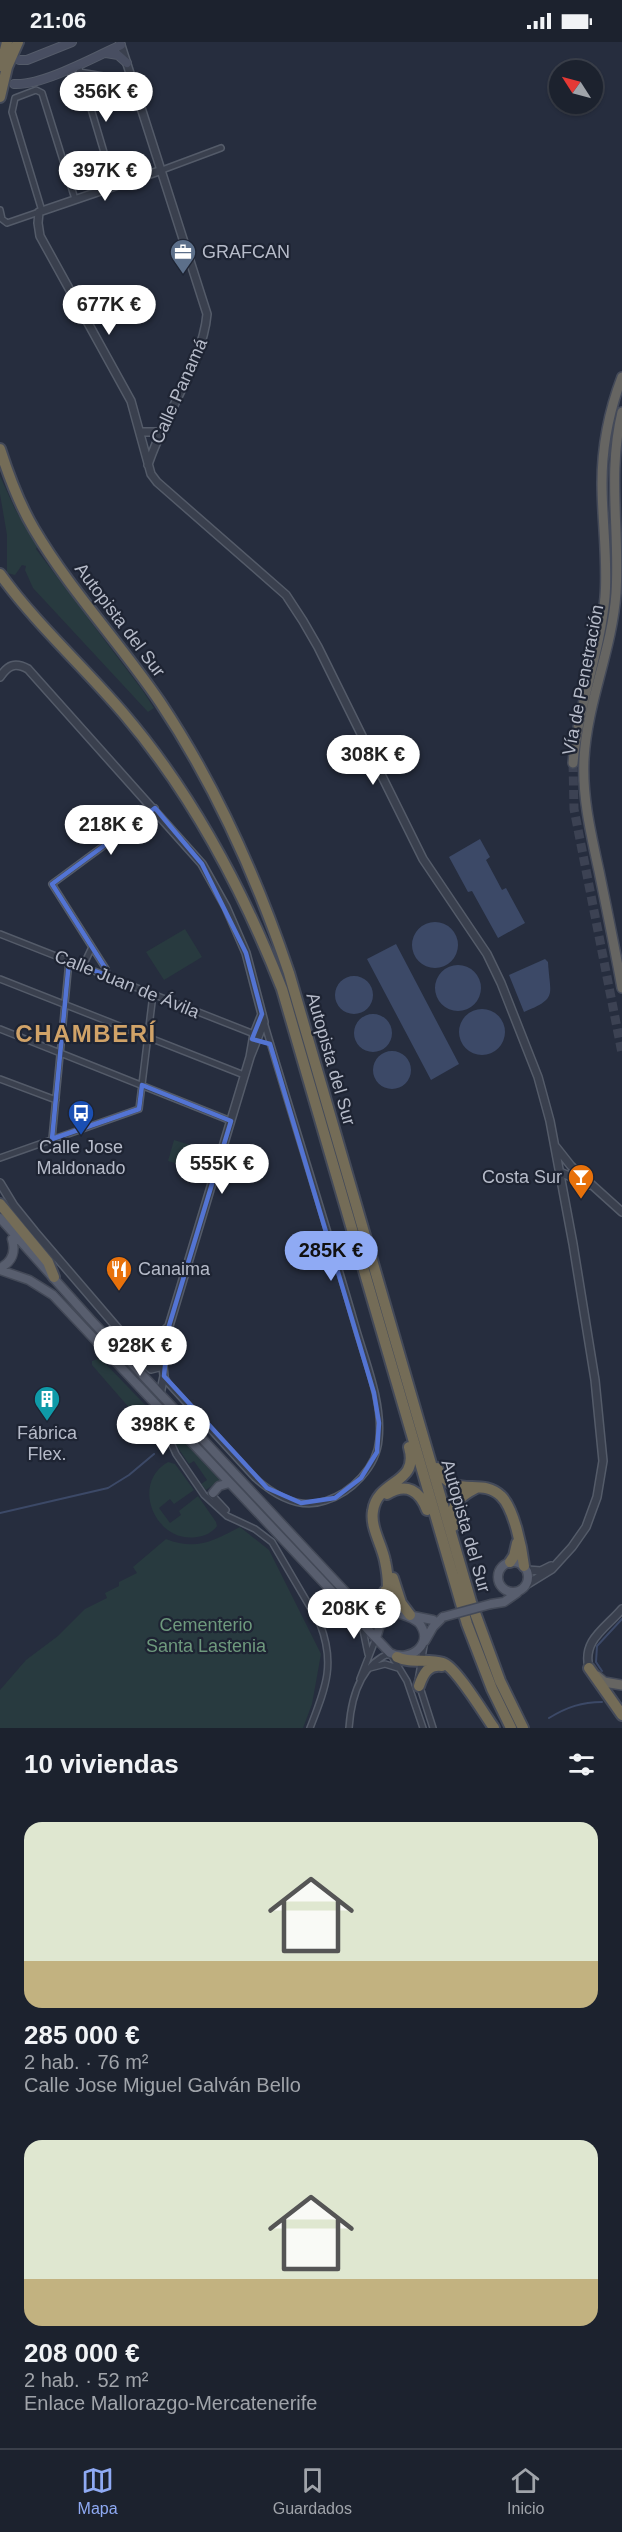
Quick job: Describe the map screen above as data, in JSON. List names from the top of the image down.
{
  "streets": {
    "highway": ["Autopista del Sur", "Vía de Penetración"],
    "street": ["Calle Panamá", "Calle Juan de Ávila"]
  },
  "districts": ["CHAMBERÍ"],
  "parks": ["Cementerio Santa Lastenia"],
  "places": {
    "office": ["GRAFCAN"],
    "bus stop": ["Calle Jose Maldonado"],
    "bar": ["Costa Sur"],
    "restaurant": ["Canaima"],
    "building": ["Fábrica Flex."]
  },
  "north": "top left",
  "page": {
    "status": "21:06",
    "price": [
      "356K €",
      "397K €",
      "677K €",
      "308K €",
      "218K €",
      "555K €",
      "285K €",
      "928K €",
      "398K €",
      "208K €"
    ],
    "heading": "10 viviendas",
    "list": [
      {
        "name": "285 000 €",
        "note": "2 hab. · 76 m² · Calle Jose Miguel Galván Bello"
      },
      {
        "name": "208 000 €",
        "note": "2 hab. · 52 m² · Enlace Mallorazgo-Mercatenerife"
      }
    ],
    "tabs": ["Mapa", "Guardados", "Inicio"]
  }
}
